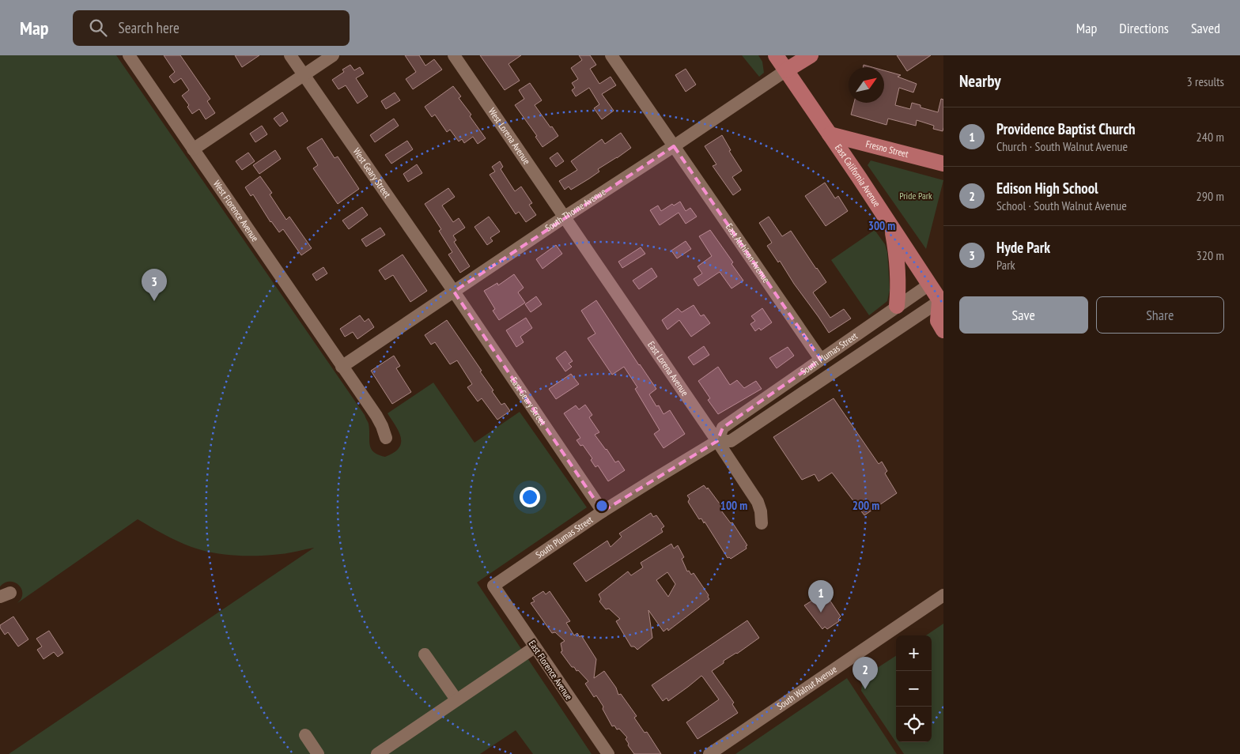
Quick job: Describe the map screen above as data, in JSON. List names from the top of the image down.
{
  "streets": {
    "main road": ["Fresno Street", "East California Avenue", "South Thorne Avenue"],
    "street": [
      "West Lorena Avenue",
      "West Geary Street",
      "West Florence Avenue",
      "East Atchison Avenue",
      "South Plumas Street",
      "East Lorena Avenue",
      "East Geary Street",
      "East Florence Avenue",
      "South Walnut Avenue"
    ]
  },
  "crossings": [
    ["West Lorena Avenue", "South Thorne Avenue"],
    ["West Lorena Avenue", "East Lorena Avenue"],
    ["Fresno Street", "East California Avenue"],
    ["West Geary Street", "South Thorne Avenue"],
    ["West Geary Street", "East Geary Street"],
    ["East California Avenue", "South Thorne Avenue"],
    ["East California Avenue", "South Plumas Street"],
    ["South Thorne Avenue", "West Florence Avenue"],
    ["South Thorne Avenue", "East Atchison Avenue"],
    ["South Thorne Avenue", "East Lorena Avenue"],
    ["South Thorne Avenue", "East Geary Street"],
    ["East Atchison Avenue", "South Plumas Street"],
    ["South Plumas Street", "East Lorena Avenue"],
    ["South Plumas Street", "East Geary Street"],
    ["South Plumas Street", "East Florence Avenue"]
  ],
  "parks": ["Pride Park"],
  "north": "top right",
  "page": {
    "header": "Map",
    "search": "Search here",
    "nav": ["Map", "Directions", "Saved"],
    "heading": ["Nearby", "3 results"],
    "list": [
      {
        "mark": "1",
        "name": "Providence Baptist Church",
        "note": "Church · South Walnut Avenue",
        "value": "240 m"
      },
      {
        "mark": "2",
        "name": "Edison High School",
        "note": "School · South Walnut Avenue",
        "value": "290 m"
      },
      {
        "mark": "3",
        "name": "Hyde Park",
        "note": "Park",
        "value": "320 m"
      }
    ],
    "pins": ["3", "1", "2"],
    "buttons": ["Save", "Share"],
    "map_buttons": ["+", "−"]
  },
  "rings": ["300 m", "100 m", "200 m"]
}
